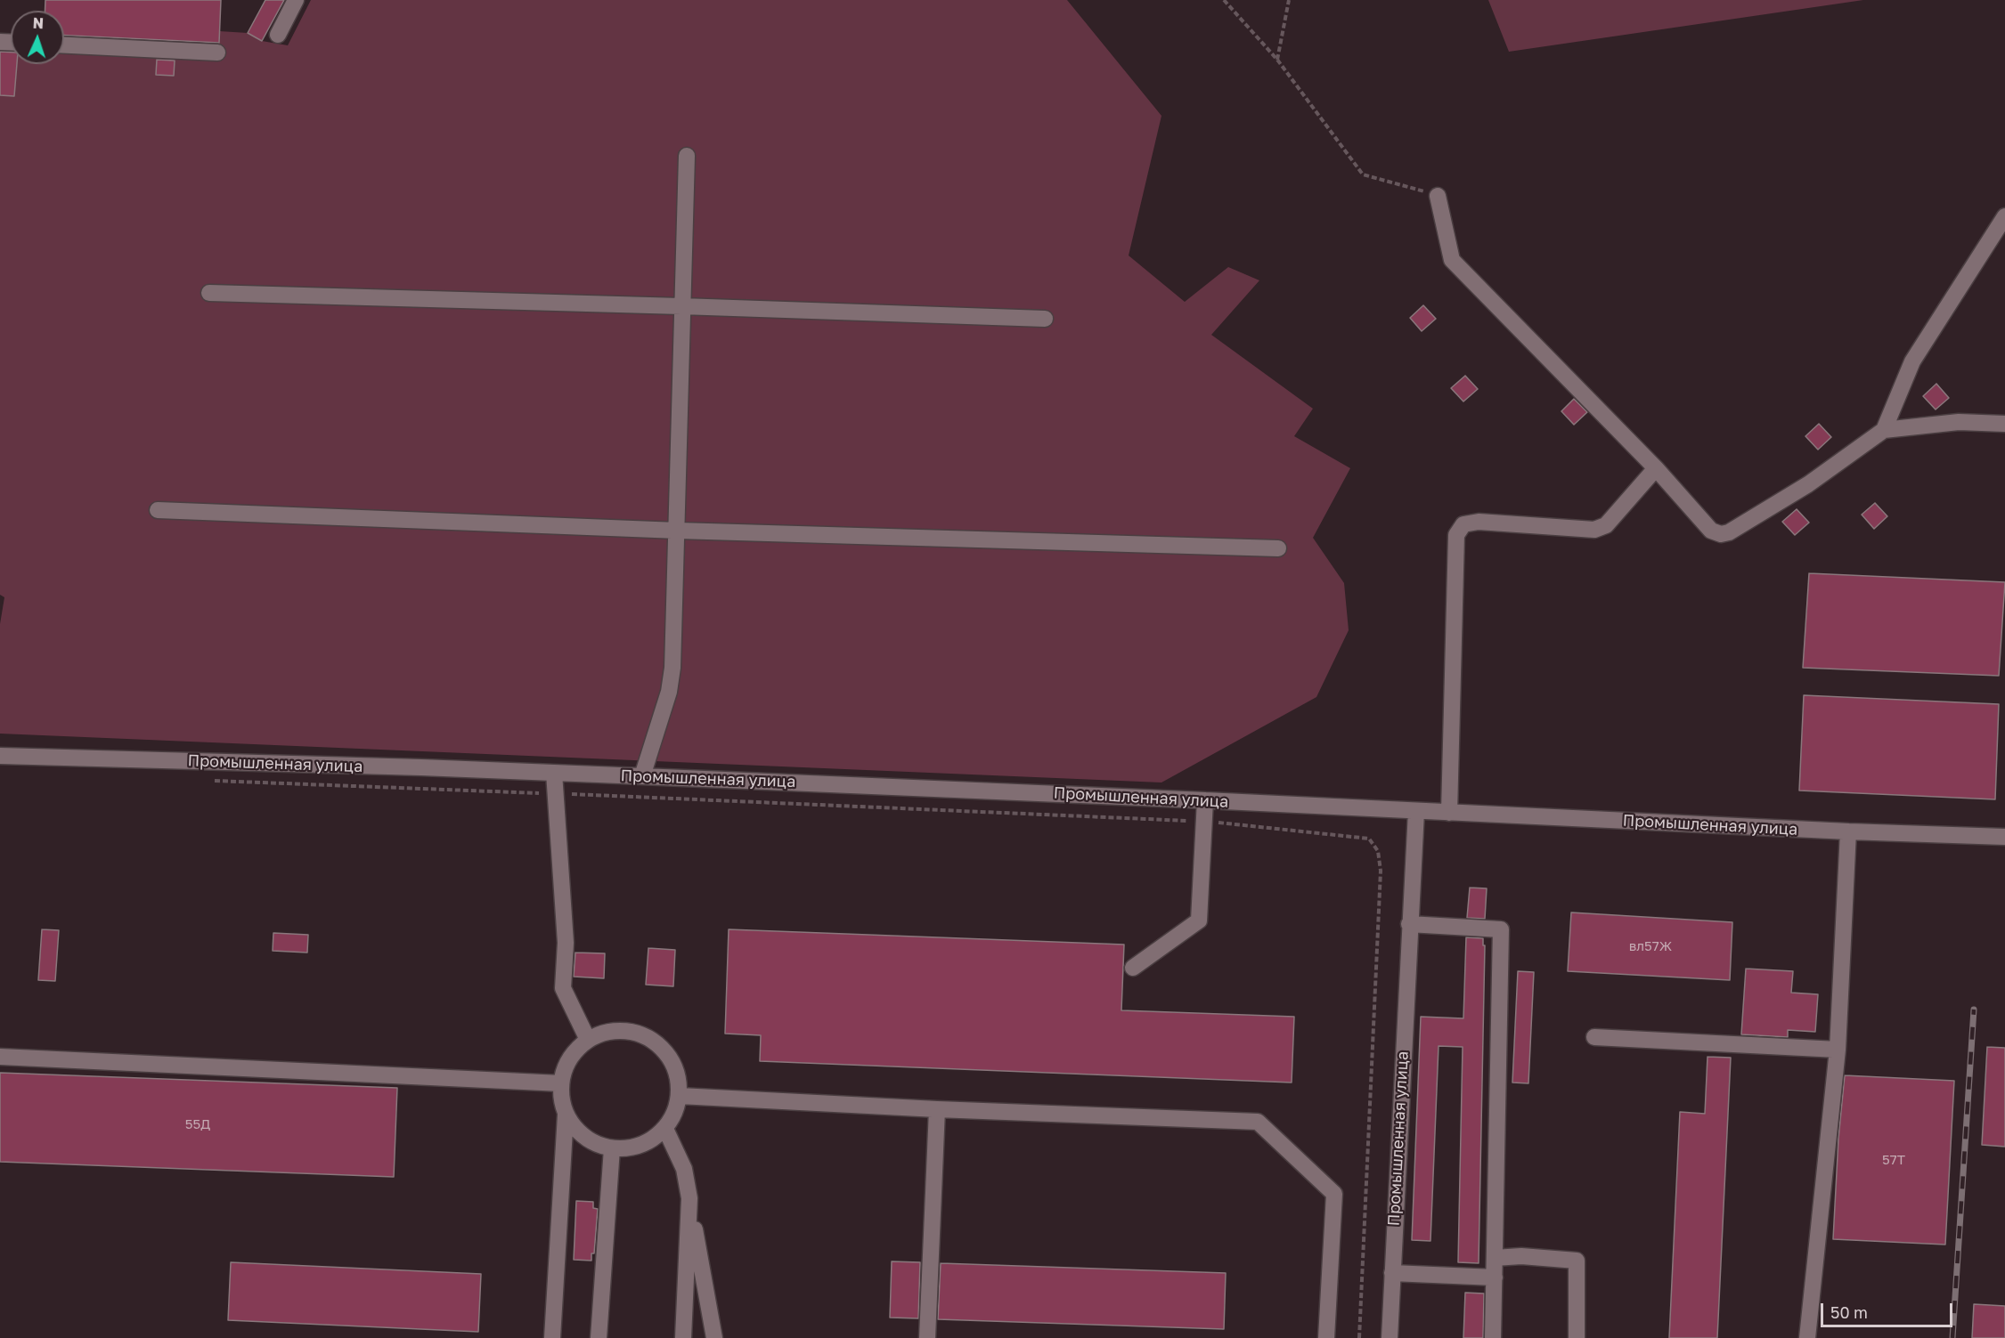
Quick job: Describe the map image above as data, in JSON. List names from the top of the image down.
{
  "streets": {
    "street": ["Промышленная улица"]
  },
  "house_numbers": ["вл57Ж", "55Д", "57Т"],
  "scale_bar": "50 m",
  "north": "top"
}
